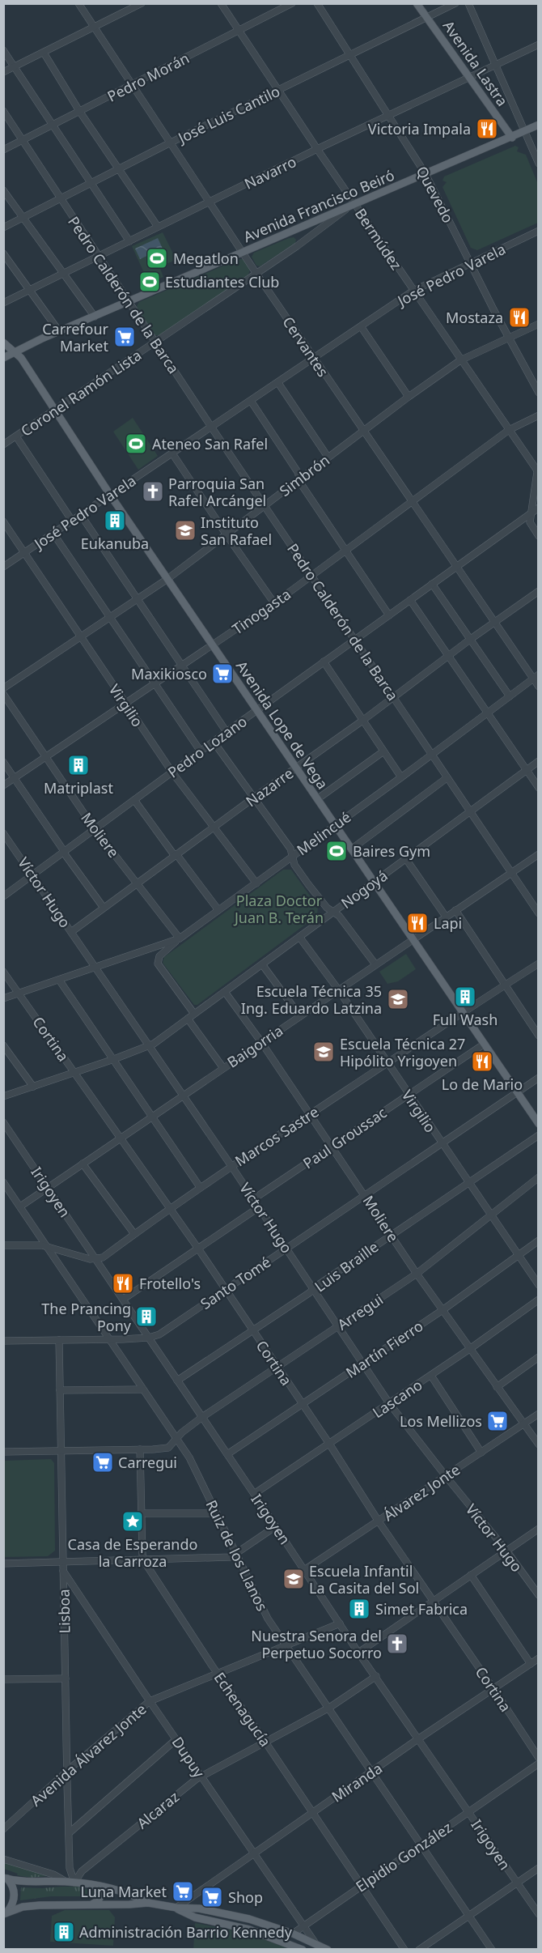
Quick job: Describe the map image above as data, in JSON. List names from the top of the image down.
{
  "streets": {
    "main road": ["Avenida Lastra", "Avenida Francisco Beiró", "Avenida Lope de Vega"],
    "street": [
      "Pedro Morán",
      "José Luis Cantilo",
      "Navarro",
      "Quevedo",
      "Bermúdez",
      "José Pedro Varela",
      "Pedro Calderón de la Barca",
      "Cervantes",
      "Coronel Ramón Lista",
      "Simbrón",
      "Tinogasta",
      "Virgilio",
      "Pedro Lozano",
      "Nazarre",
      "Melincué",
      "Moliere",
      "Nogoyá",
      "Víctor Hugo",
      "Cortina",
      "Baigorria",
      "Marcos Sastre",
      "Paul Groussac",
      "Irigoyen",
      "Luis Braille",
      "Santo Tomé",
      "Arregui",
      "Martín Fierro",
      "Lascano",
      "Álvarez Jonte",
      "Ruiz de los Llanos",
      "Lisboa",
      "Echenagucía",
      "Avenida Álvarez Jonte",
      "Dupuy",
      "Miranda",
      "Alcaraz",
      "Elpidio González"
    ]
  },
  "crossings": [
    ["Avenida Lastra", "José Luis Cantilo"],
    ["Avenida Lastra", "Navarro"],
    ["Avenida Lastra", "Avenida Francisco Beiró"],
    ["Pedro Morán", "Bermúdez"],
    ["Pedro Morán", "Pedro Calderón de la Barca"],
    ["Pedro Morán", "Cervantes"],
    ["José Luis Cantilo", "Quevedo"],
    ["José Luis Cantilo", "Bermúdez"],
    ["José Luis Cantilo", "Pedro Calderón de la Barca"],
    ["José Luis Cantilo", "Cervantes"],
    ["Navarro", "Quevedo"],
    ["Navarro", "Bermúdez"],
    ["Navarro", "Pedro Calderón de la Barca"],
    ["Navarro", "Cervantes"],
    ["Quevedo", "Avenida Francisco Beiró"],
    ["Quevedo", "José Pedro Varela"],
    ["Quevedo", "Simbrón"],
    ["Avenida Francisco Beiró", "Bermúdez"],
    ["Avenida Francisco Beiró", "Pedro Calderón de la Barca"],
    ["Avenida Francisco Beiró", "Cervantes"],
    ["Avenida Francisco Beiró", "Coronel Ramón Lista"],
    ["Avenida Francisco Beiró", "Avenida Lope de Vega"],
    ["Bermúdez", "José Pedro Varela"],
    ["Bermúdez", "Coronel Ramón Lista"],
    ["Bermúdez", "Simbrón"],
    ["Bermúdez", "Tinogasta"],
    ["José Pedro Varela", "Pedro Calderón de la Barca"],
    ["José Pedro Varela", "Cervantes"],
    ["José Pedro Varela", "Virgilio"],
    ["José Pedro Varela", "Avenida Lope de Vega"],
    ["Pedro Calderón de la Barca", "Coronel Ramón Lista"],
    ["Pedro Calderón de la Barca", "Simbrón"],
    ["Pedro Calderón de la Barca", "Tinogasta"],
    ["Pedro Calderón de la Barca", "Pedro Lozano"],
    ["Pedro Calderón de la Barca", "Nazarre"],
    ["Pedro Calderón de la Barca", "Melincué"],
    ["Pedro Calderón de la Barca", "Nogoyá"],
    ["Pedro Calderón de la Barca", "Baigorria"],
    ["Cervantes", "Coronel Ramón Lista"],
    ["Cervantes", "Simbrón"],
    ["Cervantes", "Tinogasta"],
    ["Cervantes", "Pedro Lozano"],
    ["Cervantes", "Nazarre"],
    ["Cervantes", "Melincué"],
    ["Coronel Ramón Lista", "Avenida Lope de Vega"],
    ["Simbrón", "Virgilio"],
    ["Simbrón", "Avenida Lope de Vega"],
    ["Tinogasta", "Virgilio"],
    ["Tinogasta", "Avenida Lope de Vega"],
    ["Tinogasta", "Moliere"],
    ["Virgilio", "Pedro Lozano"],
    ["Virgilio", "Nazarre"],
    ["Virgilio", "Melincué"],
    ["Virgilio", "Nogoyá"],
    ["Virgilio", "Baigorria"],
    ["Virgilio", "Marcos Sastre"],
    ["Virgilio", "Paul Groussac"],
    ["Virgilio", "Luis Braille"],
    ["Virgilio", "Santo Tomé"],
    ["Virgilio", "Arregui"],
    ["Virgilio", "Martín Fierro"],
    ["Avenida Lope de Vega", "Pedro Lozano"],
    ["Avenida Lope de Vega", "Nazarre"],
    ["Avenida Lope de Vega", "Melincué"],
    ["Avenida Lope de Vega", "Nogoyá"],
    ["Avenida Lope de Vega", "Baigorria"],
    ["Avenida Lope de Vega", "Marcos Sastre"],
    ["Avenida Lope de Vega", "Paul Groussac"],
    ["Avenida Lope de Vega", "Santo Tomé"],
    ["Pedro Lozano", "Moliere"],
    ["Pedro Lozano", "Víctor Hugo"],
    ["Nazarre", "Moliere"],
    ["Nazarre", "Víctor Hugo"],
    ["Melincué", "Moliere"],
    ["Melincué", "Víctor Hugo"],
    ["Moliere", "Nogoyá"],
    ["Moliere", "Baigorria"],
    ["Moliere", "Marcos Sastre"],
    ["Moliere", "Paul Groussac"],
    ["Moliere", "Luis Braille"],
    ["Moliere", "Santo Tomé"],
    ["Moliere", "Arregui"],
    ["Moliere", "Martín Fierro"],
    ["Moliere", "Lascano"],
    ["Moliere", "Álvarez Jonte"],
    ["Nogoyá", "Víctor Hugo"],
    ["Nogoyá", "Cortina"],
    ["Víctor Hugo", "Baigorria"],
    ["Víctor Hugo", "Marcos Sastre"],
    ["Víctor Hugo", "Paul Groussac"],
    ["Víctor Hugo", "Luis Braille"],
    ["Víctor Hugo", "Santo Tomé"],
    ["Víctor Hugo", "Arregui"],
    ["Víctor Hugo", "Martín Fierro"],
    ["Víctor Hugo", "Lascano"],
    ["Víctor Hugo", "Álvarez Jonte"],
    ["Cortina", "Baigorria"],
    ["Cortina", "Marcos Sastre"],
    ["Cortina", "Luis Braille"],
    ["Cortina", "Santo Tomé"],
    ["Cortina", "Arregui"],
    ["Cortina", "Martín Fierro"],
    ["Cortina", "Lascano"],
    ["Cortina", "Álvarez Jonte"],
    ["Cortina", "Miranda"],
    ["Baigorria", "Irigoyen"],
    ["Baigorria", "Ruiz de los Llanos"],
    ["Marcos Sastre", "Irigoyen"],
    ["Irigoyen", "Luis Braille"],
    ["Irigoyen", "Santo Tomé"],
    ["Irigoyen", "Arregui"],
    ["Irigoyen", "Martín Fierro"],
    ["Irigoyen", "Lascano"],
    ["Irigoyen", "Álvarez Jonte"],
    ["Irigoyen", "Avenida Álvarez Jonte"],
    ["Irigoyen", "Miranda"],
    ["Irigoyen", "Alcaraz"],
    ["Irigoyen", "Elpidio González"],
    ["Santo Tomé", "Ruiz de los Llanos"],
    ["Santo Tomé", "Lisboa"],
    ["Arregui", "Ruiz de los Llanos"],
    ["Arregui", "Lisboa"],
    ["Ruiz de los Llanos", "Avenida Álvarez Jonte"],
    ["Ruiz de los Llanos", "Miranda"],
    ["Ruiz de los Llanos", "Alcaraz"],
    ["Ruiz de los Llanos", "Elpidio González"],
    ["Lisboa", "Avenida Álvarez Jonte"],
    ["Lisboa", "Dupuy"],
    ["Lisboa", "Alcaraz"],
    ["Echenagucía", "Avenida Álvarez Jonte"],
    ["Echenagucía", "Miranda"],
    ["Echenagucía", "Alcaraz"],
    ["Echenagucía", "Elpidio González"],
    ["Avenida Álvarez Jonte", "Dupuy"],
    ["Dupuy", "Miranda"],
    ["Dupuy", "Alcaraz"],
    ["Dupuy", "Elpidio González"]
  ],
  "parks": ["Plaza Doctor Juan B. Terán"],
  "places": {
    "restaurant": [
      "Victoria Impala",
      "Mostaza",
      "Lapi",
      "Lo de Mario",
      "Frotello's"
    ],
    "sports": [
      "Megatlon",
      "Estudiantes Club",
      "Ateneo San Rafel",
      "Baires Gym"
    ],
    "supermarket": [
      "Carrefour Market",
      "Maxikiosco",
      "Los Mellizos",
      "Carregui",
      "Luna Market",
      "Shop"
    ],
    "church": ["Parroquia San Rafel Arcángel", "Nuestra Senora del Perpetuo Socorro"],
    "building": [
      "Eukanuba",
      "Matriplast",
      "Full Wash",
      "The Prancing Pony",
      "Simet Fabrica",
      "Administración Barrio Kennedy"
    ],
    "school or university": [
      "Instituto San Rafael",
      "Escuela Técnica 35 Ing. Eduardo Latzina",
      "Escuela Técnica 27 Hipólito Yrigoyen",
      "Escuela Infantil La Casita del Sol"
    ],
    "place": ["Casa de Esperando la Carroza"]
  }
}
